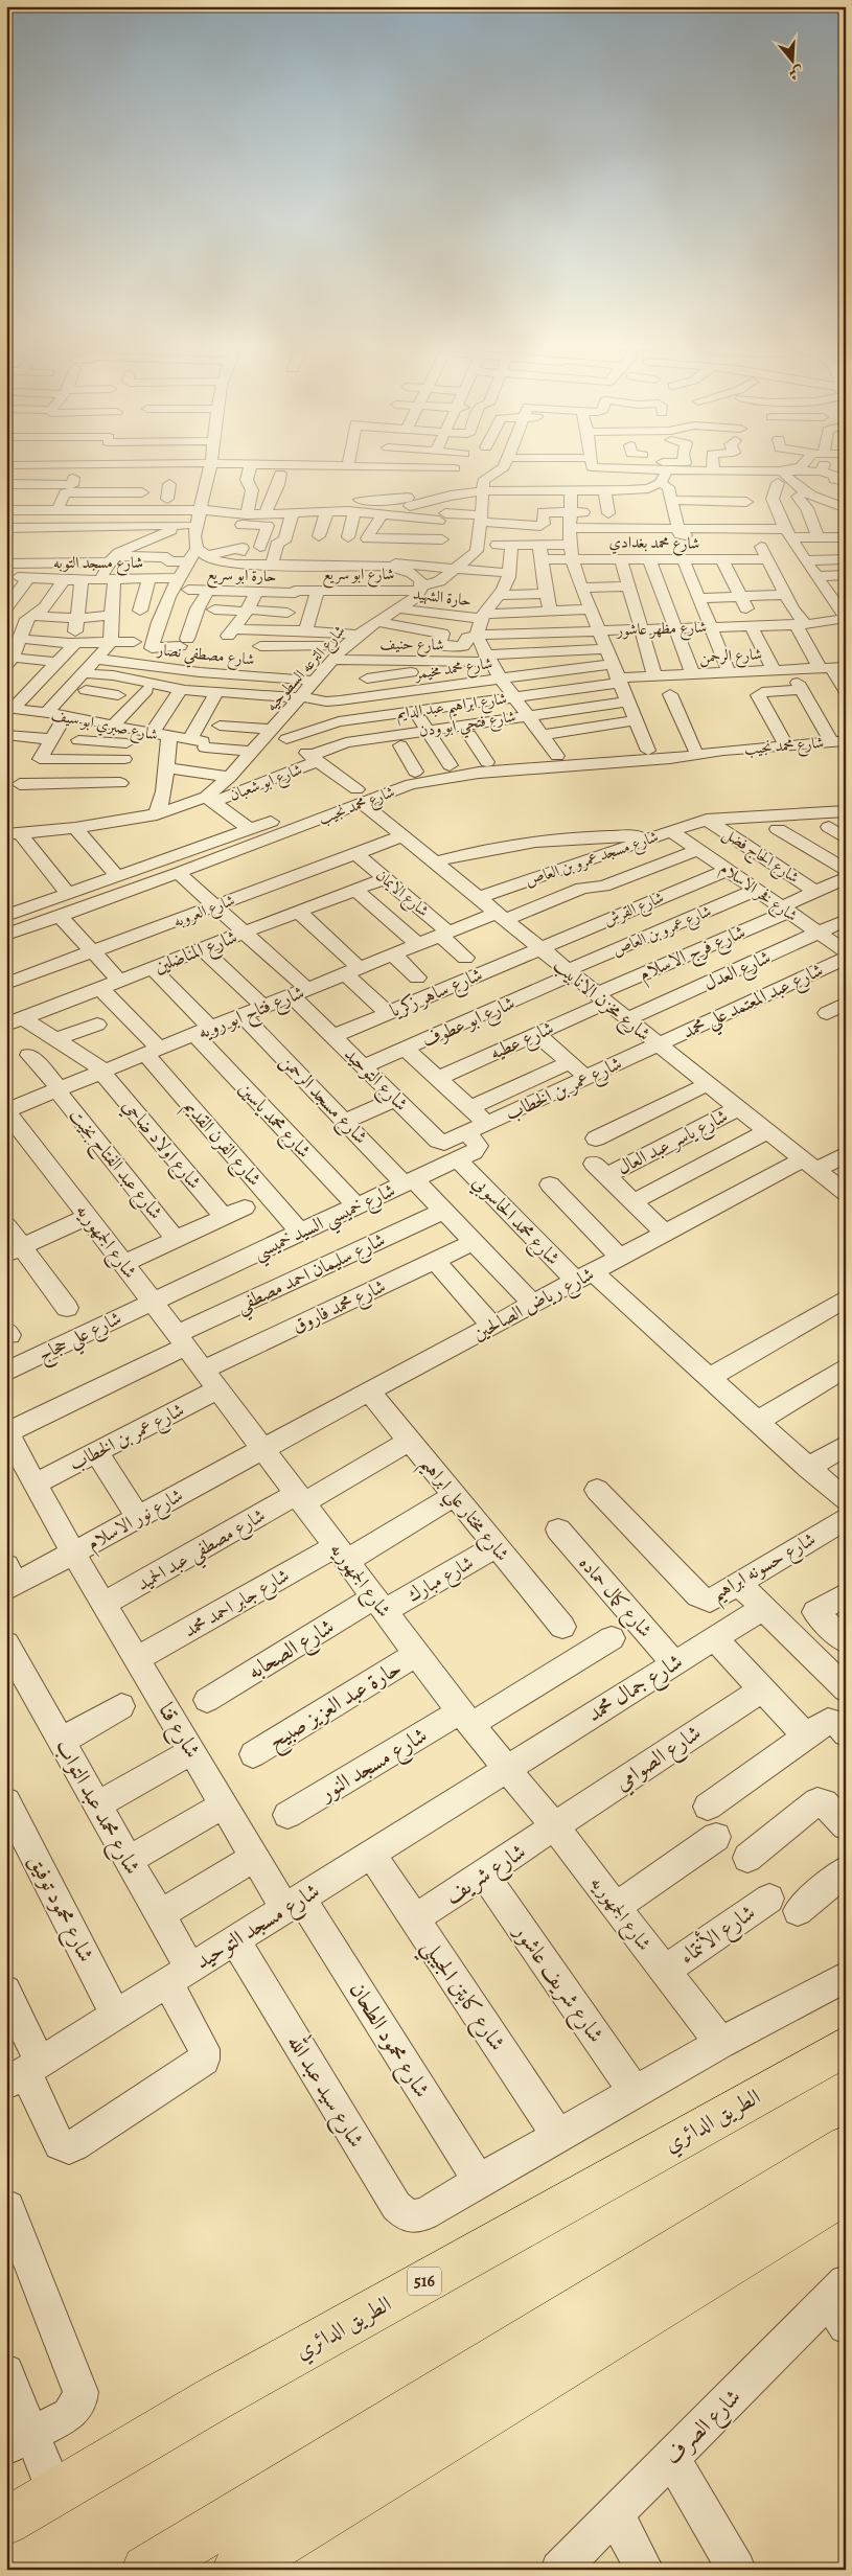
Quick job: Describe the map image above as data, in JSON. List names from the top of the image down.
{
  "streets": {
    "highway": ["الطريق الدائري", "516"],
    "street": [
      "شارع محمد بغدادي",
      "شارع مسجد التوبه",
      "شارع ابو سريع",
      "حارة ابو سريع",
      "حارة الشهيد",
      "شارع مظهر عاشور",
      "شارع حنيف",
      "شارع مصطفي نصار",
      "شارع الرحمن",
      "شارع الترعه السطوحيه",
      "شارع محمد مخيمر",
      "شارع ابراهيم عبد الدايم",
      "شارع فتحي ابو ودن",
      "شارع صبري ابو سيف",
      "شارع محمد نجيب",
      "شارع ابو شعبان",
      "شارع الحاج فضل",
      "شارع مسجد عمرو بن العاص",
      "شارع فخر الاسلام",
      "شارع الايمان",
      "شارع القرش",
      "شارع العروبه",
      "شارع عمرو بن العاص",
      "شارع المناضلين",
      "شارع فرج الاسلام",
      "شارع العدل",
      "شارع ساهر زكريا",
      "شارع مخزن الانابيب",
      "شارع عبد المعتمد علي محمد",
      "شارع فتاح ابو رويه",
      "شارع ابو عطوف",
      "شارع عطيه",
      "شارع التوحيد",
      "شارع عمر بن الخطاب",
      "شارع مسجد الرحمن",
      "شارع محمد ياسين",
      "شارع ياسر عبد العال",
      "شارع الفرن القديم",
      "شارع اولاد ضاحي",
      "شارع عبد الفتاح بخيت",
      "شارع محمد الحاسوبي",
      "شارع خميسي السيد خميسي",
      "شارع الجمهوريه",
      "شارع سليمان احمد مصطفي",
      "شارع رياض الصالحين",
      "شارع محمد فاروق",
      "شارع علي حجاج",
      "شارع مختار علي ابراهيم",
      "شارع نور الاسلام",
      "شارع مصطفي عبد الحميد",
      "شارع حسونه ابراهيم",
      "شارع مبارك",
      "شارع كمال حماده",
      "شارع جابر احمد محمد",
      "شارع الصحابه",
      "شارع جمال محمد",
      "حارة عبد العزيز صبيح",
      "شارع قنا",
      "شارع الصوامي",
      "شارع مسجد النور",
      "شارع محمد عبد التواب",
      "شارع شريف",
      "شارع محمود توفيق",
      "شارع مسجد التوحيد",
      "شارع الأنتماء",
      "شارع شريف عاشور",
      "شارع كابتن الجيبلي",
      "شارع محمود الطحان",
      "شارع سيد عبد الله",
      "شارع الصرف"
    ]
  },
  "crossings": [
    ["شارع ابو سريع", "حارة ابو سريع"],
    ["شارع ابو سريع", "شارع الترعه السطوحيه"],
    ["حارة الشهيد", "شارع الترعه السطوحيه"],
    ["شارع مظهر عاشور", "شارع الترعه السطوحيه"],
    ["شارع حنيف", "شارع الترعه السطوحيه"],
    ["شارع مصطفي نصار", "شارع الترعه السطوحيه"],
    ["شارع الرحمن", "شارع محمد مخيمر"],
    ["شارع الرحمن", "شارع ابراهيم عبد الدايم"],
    ["شارع الترعه السطوحيه", "شارع محمد مخيمر"],
    ["شارع الترعه السطوحيه", "شارع صبري ابو سيف"],
    ["شارع الترعه السطوحيه", "شارع ابو شعبان"],
    ["شارع محمد مخيمر", "شارع ابراهيم عبد الدايم"],
    ["شارع فتحي ابو ودن", "شارع ابو شعبان"],
    ["شارع محمد نجيب", "شارع مخزن الانابيب"],
    ["شارع محمد نجيب", "شارع التوحيد"],
    ["شارع الحاج فضل", "شارع مسجد عمرو بن العاص"],
    ["شارع الحاج فضل", "شارع فرج الاسلام"],
    ["شارع مسجد عمرو بن العاص", "شارع فخر الاسلام"],
    ["شارع مسجد عمرو بن العاص", "شارع مخزن الانابيب"],
    ["شارع فخر الاسلام", "شارع القرش"],
    ["شارع فخر الاسلام", "شارع عمرو بن العاص"],
    ["شارع فخر الاسلام", "شارع فرج الاسلام"],
    ["شارع فخر الاسلام", "شارع العدل"],
    ["شارع الايمان", "شارع العروبه"],
    ["شارع الايمان", "شارع المناضلين"],
    ["شارع الايمان", "شارع فتاح ابو رويه"],
    ["شارع القرش", "شارع ساهر زكريا"],
    ["شارع القرش", "شارع مخزن الانابيب"],
    ["شارع العروبه", "شارع مخزن الانابيب"],
    ["شارع العروبه", "شارع التوحيد"],
    ["شارع عمرو بن العاص", "شارع مخزن الانابيب"],
    ["شارع عمرو بن العاص", "شارع ابو عطوف"],
    ["شارع المناضلين", "شارع التوحيد"],
    ["شارع المناضلين", "شارع محمد ياسين"],
    ["شارع المناضلين", "شارع الفرن القديم"],
    ["شارع المناضلين", "شارع اولاد ضاحي"],
    ["شارع فرج الاسلام", "شارع مخزن الانابيب"],
    ["شارع فرج الاسلام", "شارع عطيه"],
    ["شارع العدل", "شارع مخزن الانابيب"],
    ["شارع ساهر زكريا", "شارع مخزن الانابيب"],
    ["شارع ساهر زكريا", "شارع التوحيد"],
    ["شارع مخزن الانابيب", "شارع عبد المعتمد علي محمد"],
    ["شارع مخزن الانابيب", "شارع فتاح ابو رويه"],
    ["شارع مخزن الانابيب", "شارع ابو عطوف"],
    ["شارع مخزن الانابيب", "شارع عطيه"],
    ["شارع مخزن الانابيب", "شارع عمر بن الخطاب"],
    ["شارع مخزن الانابيب", "شارع ياسر عبد العال"],
    ["شارع مخزن الانابيب", "شارع رياض الصالحين"],
    ["شارع عبد المعتمد علي محمد", "شارع عمر بن الخطاب"],
    ["شارع فتاح ابو رويه", "شارع التوحيد"],
    ["شارع فتاح ابو رويه", "شارع مسجد الرحمن"],
    ["شارع فتاح ابو رويه", "شارع محمد ياسين"],
    ["شارع فتاح ابو رويه", "شارع الفرن القديم"],
    ["شارع فتاح ابو رويه", "شارع اولاد ضاحي"],
    ["شارع فتاح ابو رويه", "شارع عبد الفتاح بخيت"],
    ["شارع فتاح ابو رويه", "شارع الجمهوريه"],
    ["شارع ابو عطوف", "شارع التوحيد"],
    ["شارع التوحيد", "شارع عمر بن الخطاب"],
    ["شارع التوحيد", "شارع خميسي السيد خميسي"],
    ["شارع عمر بن الخطاب", "شارع خميسي السيد خميسي"],
    ["شارع عمر بن الخطاب", "شارع الجمهوريه"],
    ["شارع عمر بن الخطاب", "شارع محمد فاروق"],
    ["شارع عمر بن الخطاب", "شارع قنا"],
    ["شارع مسجد الرحمن", "شارع خميسي السيد خميسي"],
    ["شارع مسجد الرحمن", "شارع سليمان احمد مصطفي"],
    ["شارع مسجد الرحمن", "شارع رياض الصالحين"],
    ["شارع مسجد الرحمن", "شارع محمد فاروق"],
    ["شارع محمد ياسين", "شارع خميسي السيد خميسي"],
    ["شارع الفرن القديم", "شارع خميسي السيد خميسي"],
    ["شارع محمد الحاسوبي", "شارع خميسي السيد خميسي"],
    ["شارع محمد الحاسوبي", "شارع رياض الصالحين"],
    ["شارع خميسي السيد خميسي", "شارع الجمهوريه"],
    ["شارع خميسي السيد خميسي", "شارع علي حجاج"],
    ["شارع الجمهوريه", "شارع سليمان احمد مصطفي"],
    ["شارع الجمهوريه", "شارع رياض الصالحين"],
    ["شارع الجمهوريه", "شارع محمد فاروق"],
    ["شارع الجمهوريه", "شارع علي حجاج"],
    ["شارع الجمهوريه", "شارع نور الاسلام"],
    ["شارع الجمهوريه", "شارع مصطفي عبد الحميد"],
    ["شارع الجمهوريه", "شارع مبارك"],
    ["شارع الجمهوريه", "شارع جابر احمد محمد"],
    ["شارع الجمهوريه", "شارع الصحابه"],
    ["شارع الجمهوريه", "شارع جمال محمد"],
    ["شارع الجمهوريه", "حارة عبد العزيز صبيح"],
    ["شارع الجمهوريه", "شارع الصوامي"],
    ["شارع الجمهوريه", "شارع مسجد النور"],
    ["شارع الجمهوريه", "شارع شريف"],
    ["شارع الجمهوريه", "شارع مسجد التوحيد"],
    ["شارع الجمهوريه", "شارع الأنتماء"],
    ["شارع سليمان احمد مصطفي", "شارع قنا"],
    ["شارع رياض الصالحين", "شارع مختار علي ابراهيم"],
    ["شارع رياض الصالحين", "شارع نور الاسلام"],
    ["شارع مختار علي ابراهيم", "شارع مصطفي عبد الحميد"],
    ["شارع مختار علي ابراهيم", "شارع مبارك"],
    ["شارع مختار علي ابراهيم", "شارع جابر احمد محمد"],
    ["شارع نور الاسلام", "شارع قنا"],
    ["شارع مصطفي عبد الحميد", "شارع قنا"],
    ["شارع مبارك", "شارع الصحابه"],
    ["شارع كمال حماده", "شارع جمال محمد"],
    ["شارع جابر احمد محمد", "شارع قنا"],
    ["شارع جمال محمد", "شارع مسجد التوحيد"],
    ["شارع قنا", "شارع مسجد التوحيد"],
    ["شارع قنا", "شارع محمود الطحان"],
    ["شارع الصوامي", "شارع شريف"],
    ["شارع محمد عبد التواب", "شارع مسجد التوحيد"],
    ["شارع شريف", "شارع شريف عاشور"],
    ["شارع شريف", "شارع كابتن الجيبلي"],
    ["شارع محمود توفيق", "شارع مسجد التوحيد"],
    ["شارع مسجد التوحيد", "شارع كابتن الجيبلي"],
    ["شارع مسجد التوحيد", "شارع محمود الطحان"],
    ["شارع مسجد التوحيد", "شارع سيد عبد الله"],
    ["شارع محمود الطحان", "شارع سيد عبد الله"]
  ],
  "north": "bottom"
}
